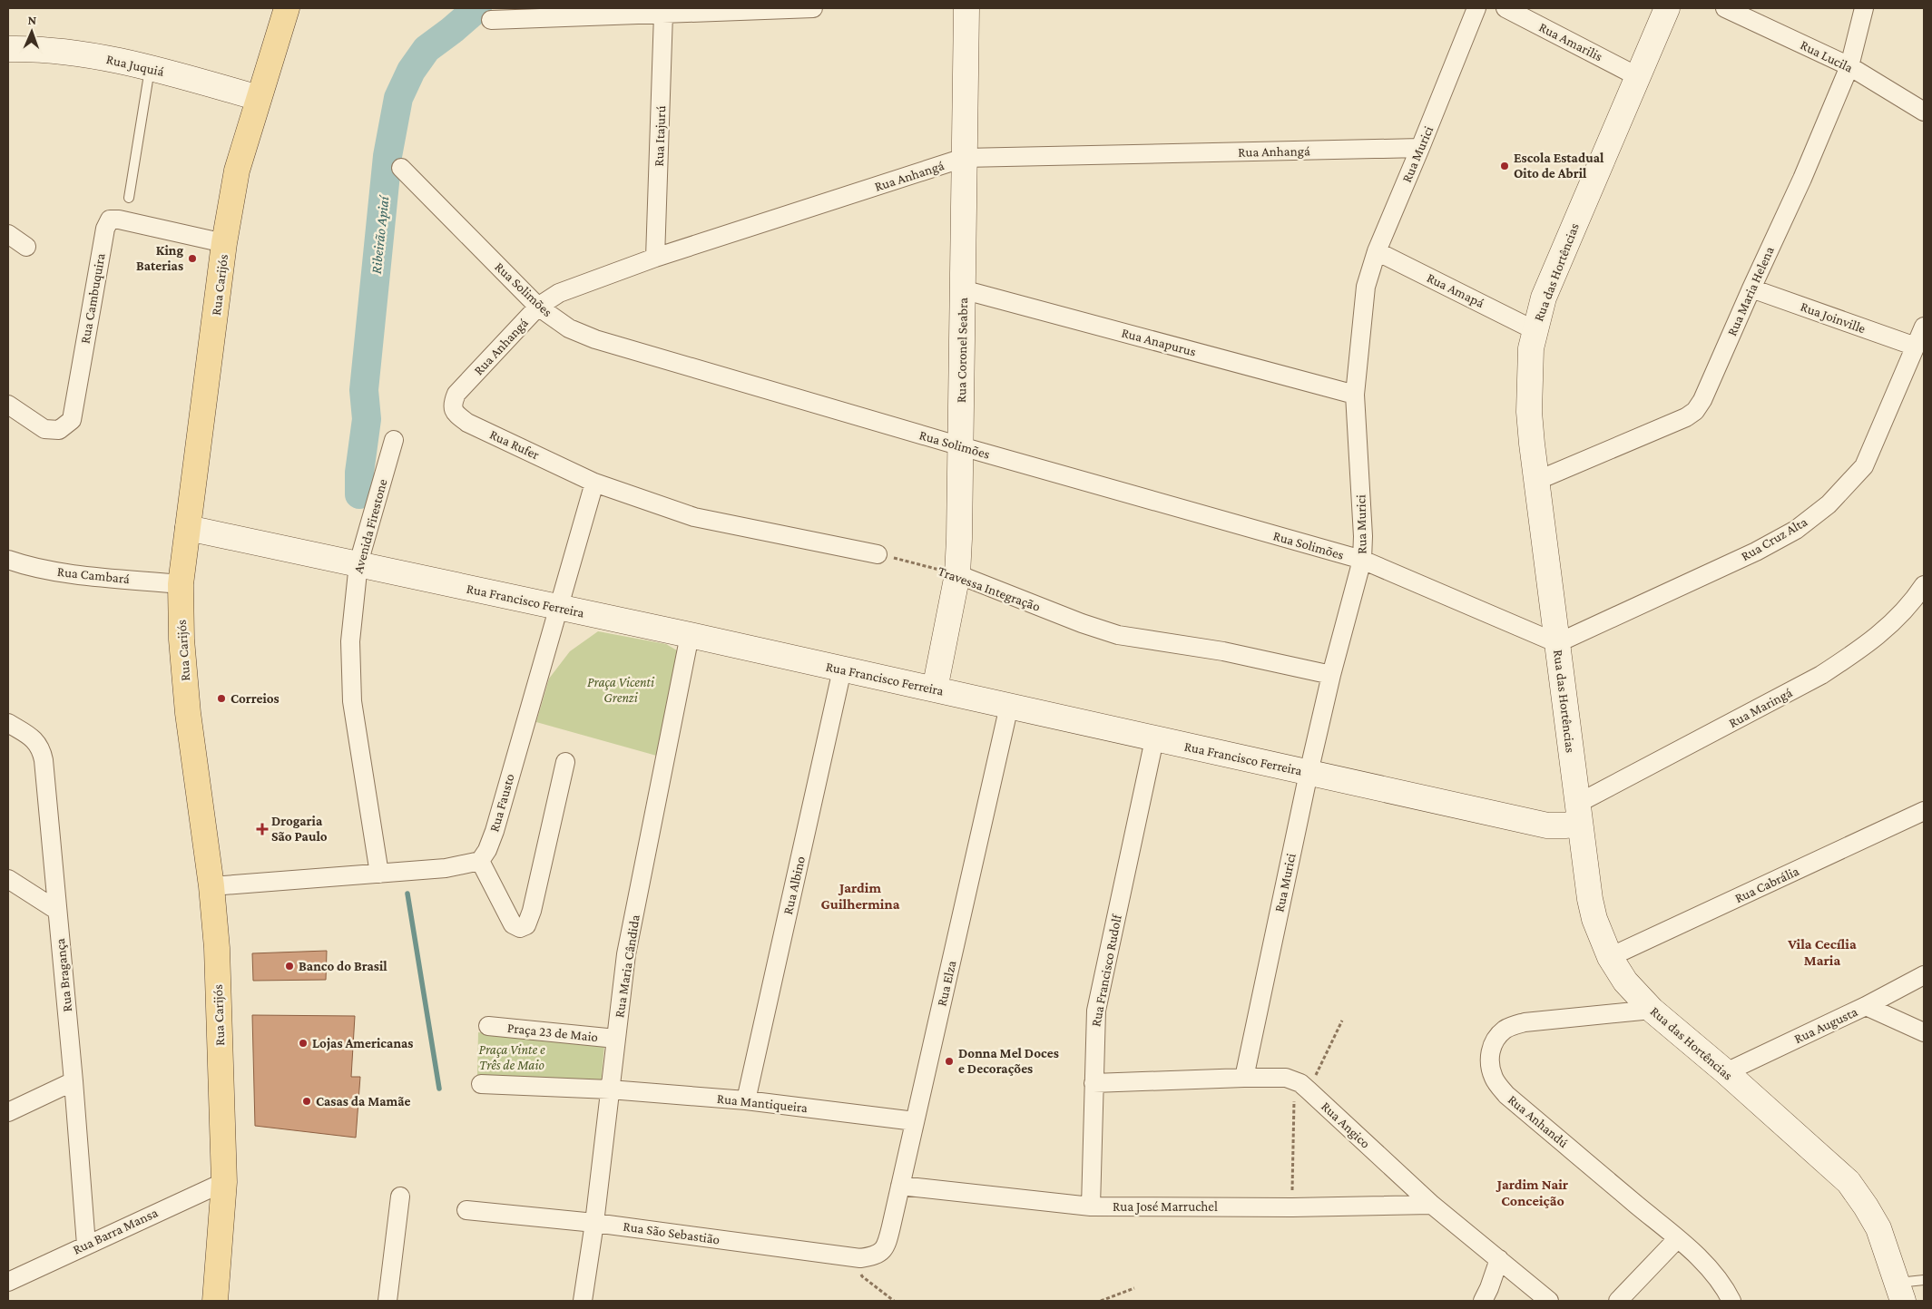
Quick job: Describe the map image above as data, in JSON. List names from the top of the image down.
{
  "streets": {
    "main road": ["Rua Carijós"],
    "street": [
      "Rua Amarilis",
      "Rua Lucila",
      "Rua Juquiá",
      "Rua Itajurú",
      "Rua Anhangá",
      "Rua Murici",
      "Rua das Hortências",
      "Rua Solimões",
      "Rua Amapá",
      "Rua Maria Helena",
      "Rua Cambuquira",
      "Rua Joinville",
      "Rua Anapurus",
      "Rua Coronel Seabra",
      "Rua Rufer",
      "Avenida Firestone",
      "Rua Cruz Alta",
      "Rua Cambará",
      "Travessa Integração",
      "Rua Francisco Ferreira",
      "Rua Maringá",
      "Rua Fausto",
      "Rua Cabrália",
      "Rua Albino",
      "Rua Maria Cândida",
      "Rua Francisco Rudolf",
      "Rua Bragança",
      "Rua Elza",
      "Rua Augusta",
      "Praça 23 de Maio",
      "Rua Mantiqueira",
      "Rua Anhandú",
      "Rua Angico",
      "Rua José Marruchel",
      "Rua Barra Mansa",
      "Rua São Sebastião"
    ]
  },
  "crossings": [
    ["Rua Amarilis", "Rua das Hortências"],
    ["Rua Lucila", "Rua Maria Helena"],
    ["Rua Juquiá", "Rua Carijós"],
    ["Rua Itajurú", "Rua Anhangá"],
    ["Rua Anhangá", "Rua Murici"],
    ["Rua Anhangá", "Rua Solimões"],
    ["Rua Anhangá", "Rua Coronel Seabra"],
    ["Rua Anhangá", "Rua Rufer"],
    ["Rua Murici", "Rua Solimões"],
    ["Rua Murici", "Rua Amapá"],
    ["Rua Murici", "Rua Anapurus"],
    ["Rua Murici", "Travessa Integração"],
    ["Rua Murici", "Rua Francisco Ferreira"],
    ["Rua das Hortências", "Rua Solimões"],
    ["Rua das Hortências", "Rua Amapá"],
    ["Rua das Hortências", "Rua Maria Helena"],
    ["Rua das Hortências", "Rua Cruz Alta"],
    ["Rua das Hortências", "Rua Francisco Ferreira"],
    ["Rua das Hortências", "Rua Maringá"],
    ["Rua das Hortências", "Rua Cabrália"],
    ["Rua das Hortências", "Rua Augusta"],
    ["Rua das Hortências", "Rua Anhandú"],
    ["Rua Carijós", "Rua Cambuquira"],
    ["Rua Carijós", "Rua Cambará"],
    ["Rua Carijós", "Rua Francisco Ferreira"],
    ["Rua Carijós", "Rua Barra Mansa"],
    ["Rua Solimões", "Rua Coronel Seabra"],
    ["Rua Solimões", "Rua Cruz Alta"],
    ["Rua Maria Helena", "Rua Joinville"],
    ["Rua Joinville", "Rua Cruz Alta"],
    ["Rua Anapurus", "Rua Coronel Seabra"],
    ["Rua Coronel Seabra", "Travessa Integração"],
    ["Rua Coronel Seabra", "Rua Francisco Ferreira"],
    ["Rua Rufer", "Rua Fausto"],
    ["Avenida Firestone", "Rua Francisco Ferreira"],
    ["Rua Francisco Ferreira", "Rua Maringá"],
    ["Rua Francisco Ferreira", "Rua Fausto"],
    ["Rua Francisco Ferreira", "Rua Albino"],
    ["Rua Francisco Ferreira", "Rua Maria Cândida"],
    ["Rua Francisco Ferreira", "Rua Francisco Rudolf"],
    ["Rua Francisco Ferreira", "Rua Elza"],
    ["Rua Albino", "Rua Mantiqueira"],
    ["Rua Maria Cândida", "Praça 23 de Maio"],
    ["Rua Maria Cândida", "Rua Mantiqueira"],
    ["Rua Maria Cândida", "Rua São Sebastião"],
    ["Rua Francisco Rudolf", "Rua José Marruchel"],
    ["Rua Bragança", "Rua Barra Mansa"],
    ["Rua Elza", "Rua Mantiqueira"],
    ["Rua Elza", "Rua José Marruchel"],
    ["Rua Elza", "Rua São Sebastião"],
    ["Rua Angico", "Rua José Marruchel"]
  ],
  "districts": ["Jardim Guilhermina", "Vila Cecília Maria", "Jardim Nair Conceição"],
  "water": ["Ribeirão Apiaí"],
  "parks": ["Praça Vicenti Grenzi", "Praça Vinte e Três de Maio"],
  "places": {
    "other": [
      "Escola Estadual Oito de Abril",
      "King Baterias",
      "Correios",
      "Banco do Brasil",
      "Lojas Americanas",
      "Donna Mel Doces e Decorações",
      "Casas da Mamãe"
    ],
    "health": ["Drogaria São Paulo"]
  },
  "north": "top"
}
